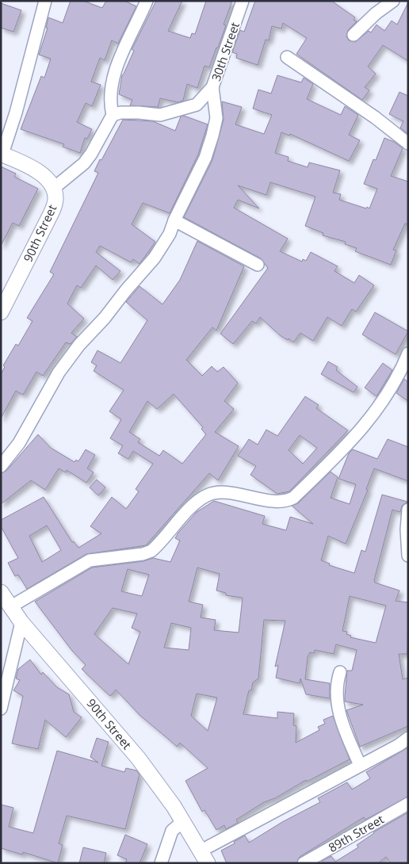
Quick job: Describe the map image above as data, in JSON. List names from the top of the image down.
{
  "streets": {
    "street": ["30th Street", "90th Street", "89th Street"]
  }
}
